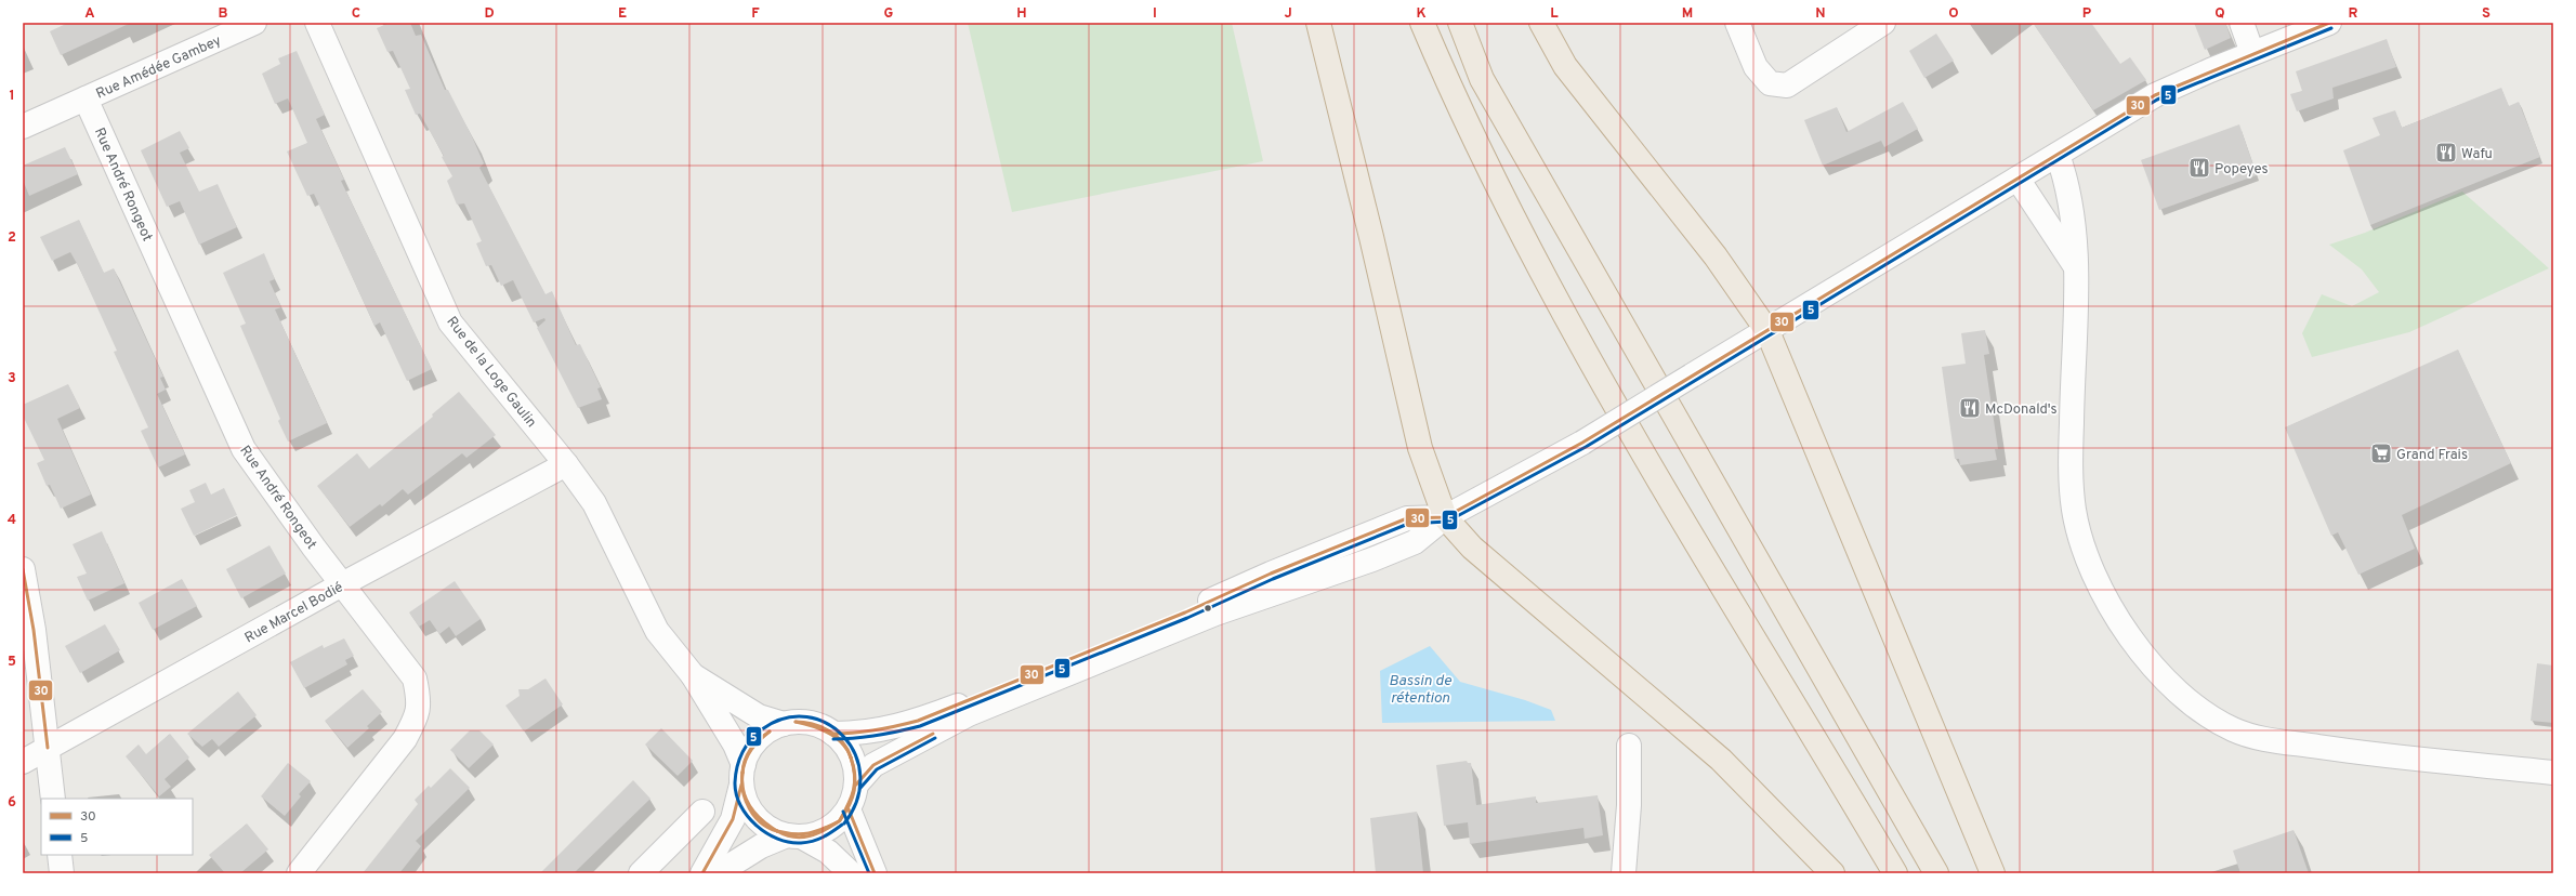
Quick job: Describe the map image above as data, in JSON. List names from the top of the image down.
{
  "streets": {
    "street": [
      "Rue Amédée Gambey",
      "Rue André Rongeot",
      "Rue de la Loge Gaulin",
      "Rue Marcel Bodié"
    ]
  },
  "crossings": [
    ["Rue Amédée Gambey", "Rue André Rongeot"],
    ["Rue André Rongeot", "Rue Marcel Bodié"],
    ["Rue de la Loge Gaulin", "Rue Marcel Bodié"]
  ],
  "water": ["Bassin de rétention"],
  "places": {
    "restaurant": ["Wafu", "Popeyes", "McDonald's"],
    "supermarket": ["Grand Frais"]
  },
  "lines": ["transit line 30", "transit line 5"],
  "legend": ["30", "5"],
  "grid": {
    "columns": [
      "A",
      "B",
      "C",
      "D",
      "E",
      "F",
      "G",
      "H",
      "I",
      "J",
      "K",
      "L",
      "M",
      "N",
      "O",
      "P",
      "Q",
      "R",
      "S"
    ],
    "rows": [
      "1",
      "2",
      "3",
      "4",
      "5",
      "6"
    ]
  }
}
